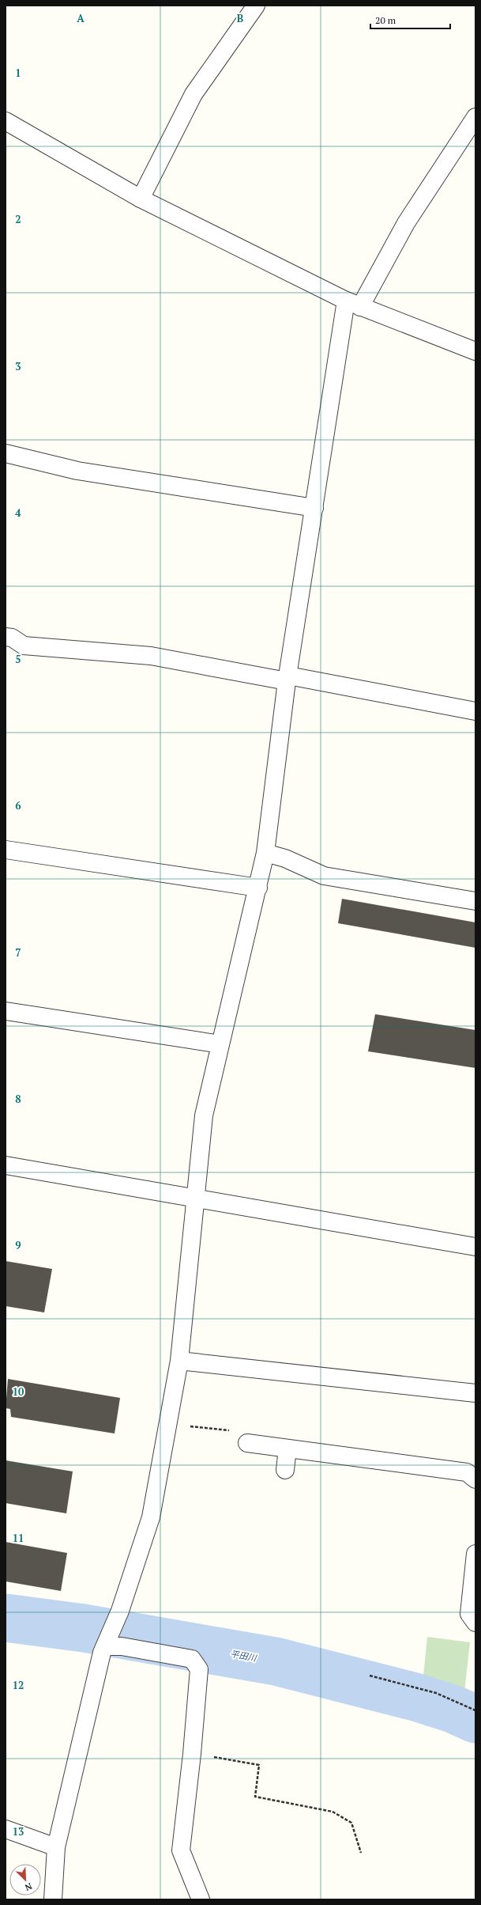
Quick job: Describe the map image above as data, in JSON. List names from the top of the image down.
{
  "water": ["平田川"],
  "scale_bar": "20 m",
  "north": "bottom right",
  "grid": {
    "columns": ["A", "B"],
    "rows": [
      "1",
      "2",
      "3",
      "4",
      "5",
      "6",
      "7",
      "8",
      "9",
      "10",
      "11",
      "12",
      "13"
    ]
  }
}
